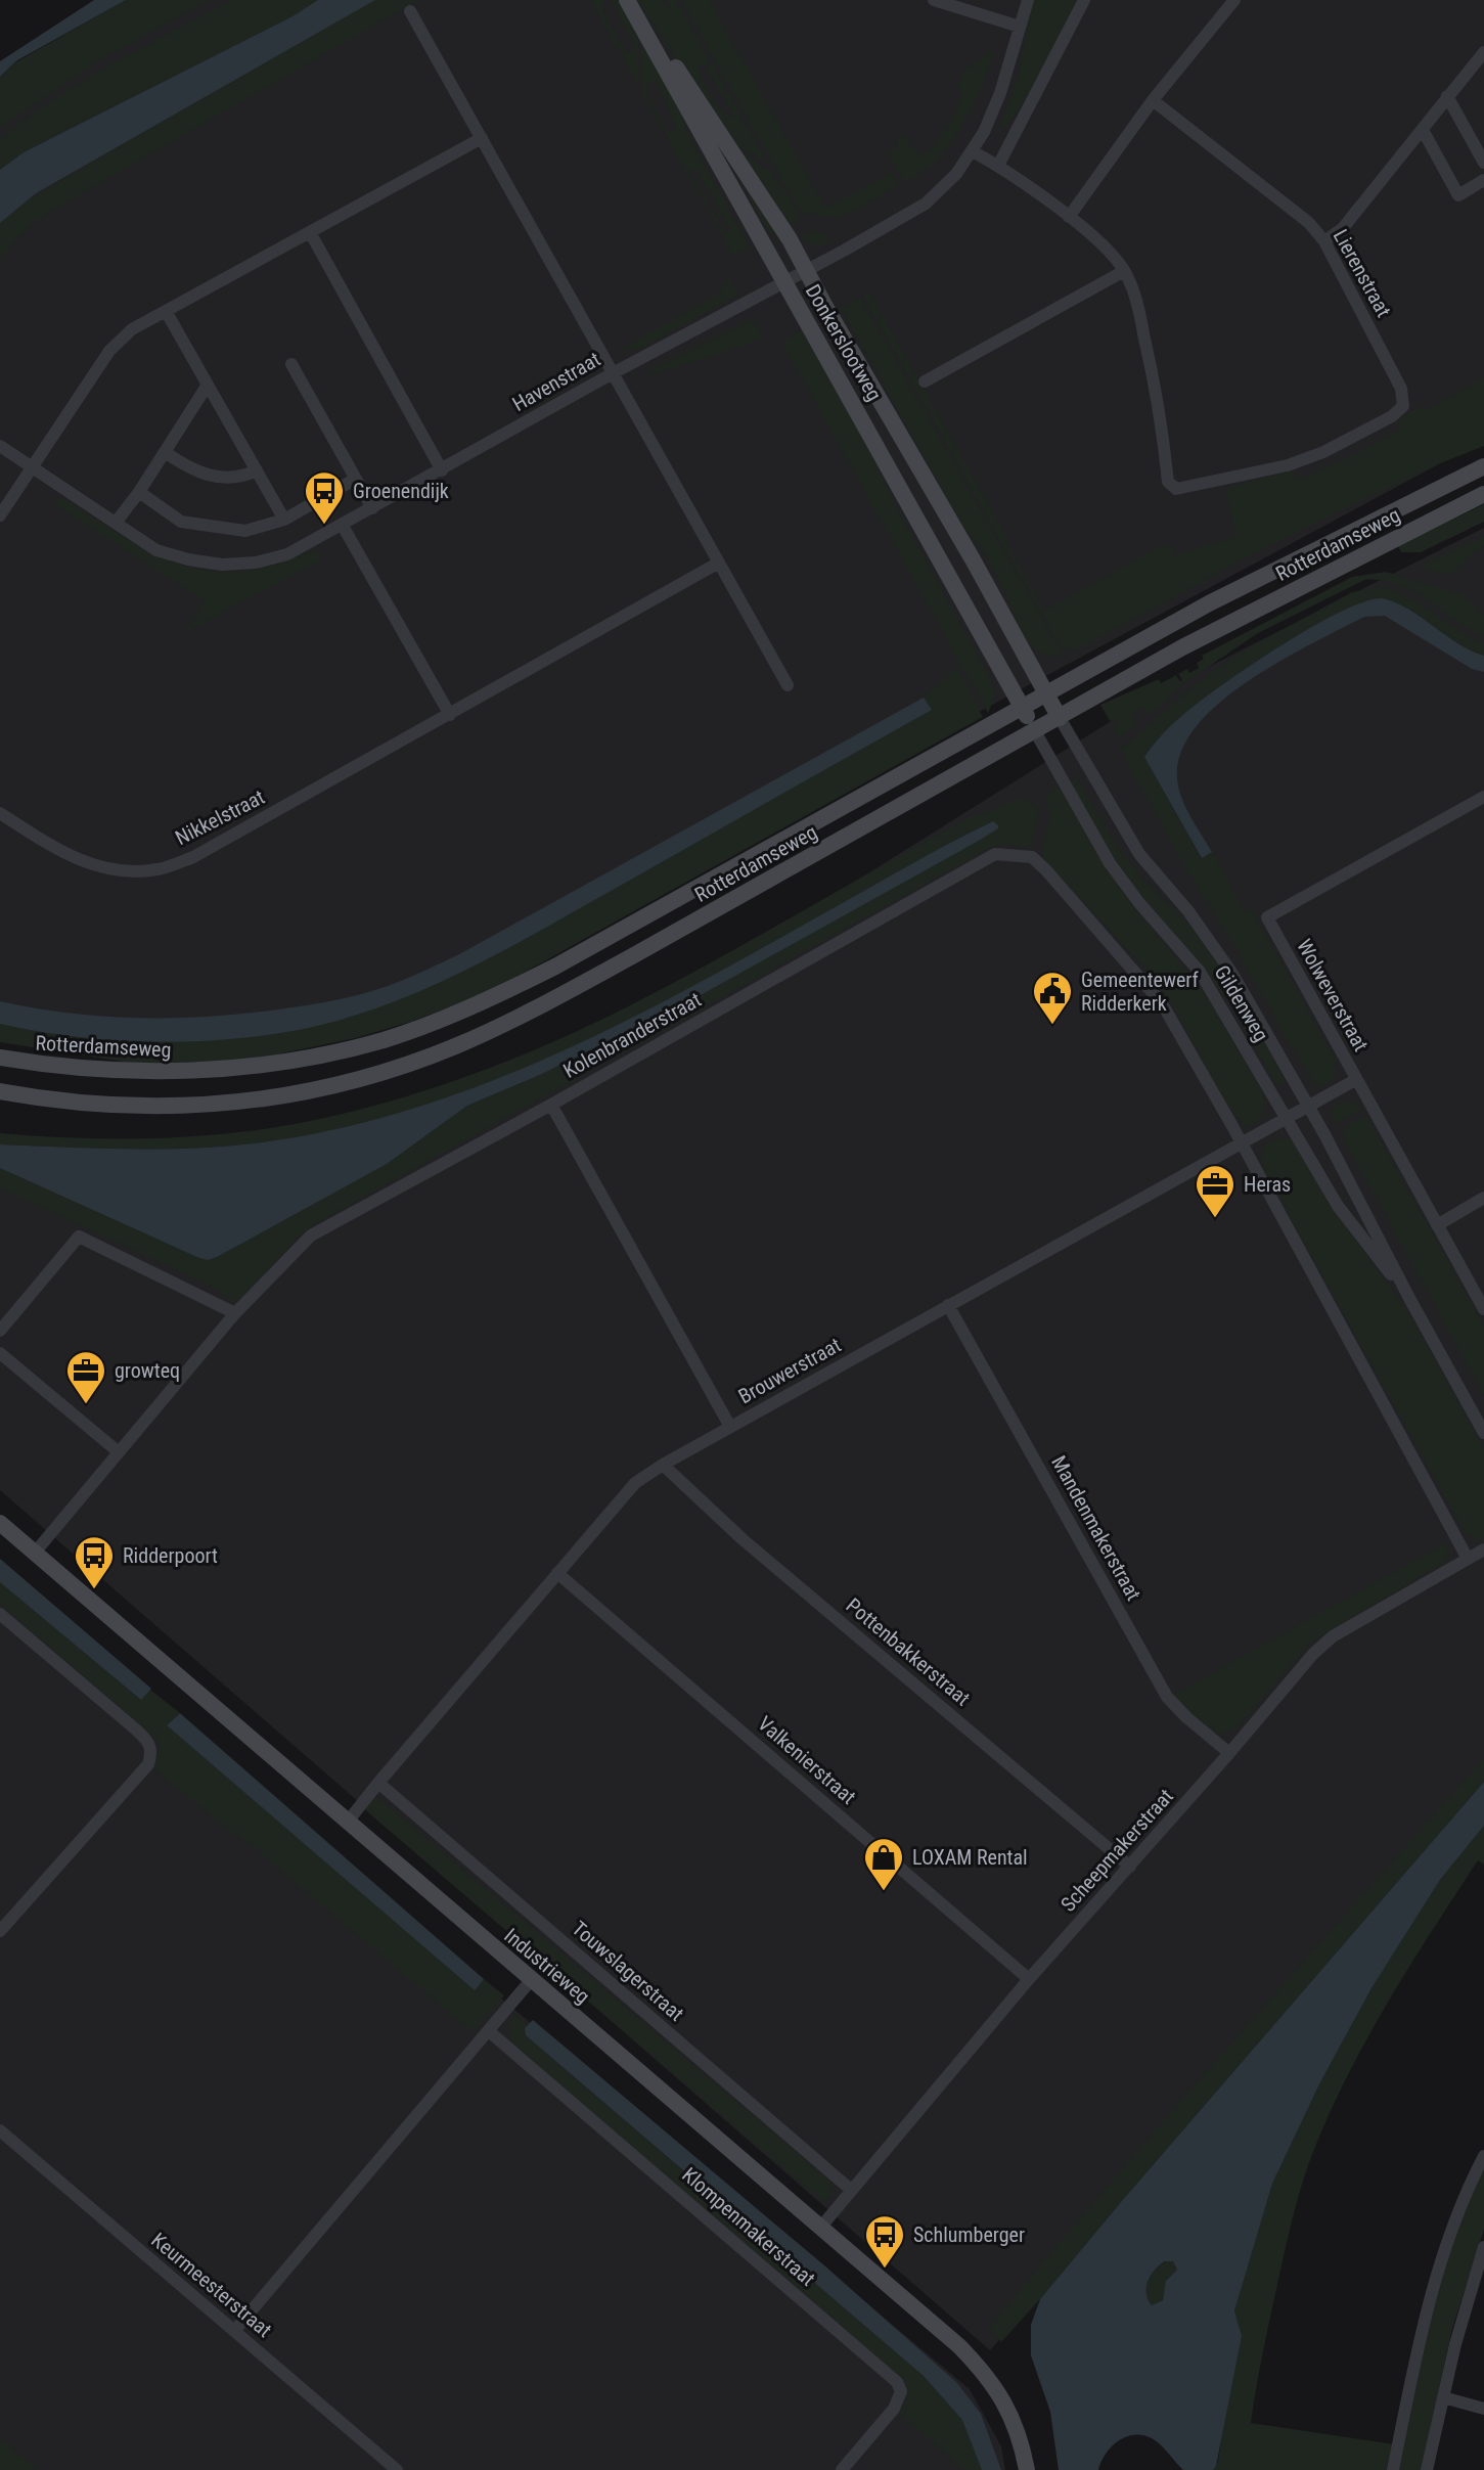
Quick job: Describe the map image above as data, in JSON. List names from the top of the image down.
{
  "streets": {
    "main road": ["Donkerslootweg", "Rotterdamseweg", "Industrieweg"],
    "street": [
      "Lierenstraat",
      "Havenstraat",
      "Nikkelstraat",
      "Wolweverstraat",
      "Gildenweg",
      "Kolenbranderstraat",
      "Brouwerstraat",
      "Mandenmakerstraat",
      "Pottenbakkerstraat",
      "Valkenierstraat",
      "Scheepmakerstraat",
      "Touwslagerstraat",
      "Klompenmakerstraat",
      "Keurmeesterstraat"
    ]
  },
  "crossings": [
    ["Donkerslootweg", "Havenstraat"],
    ["Donkerslootweg", "Rotterdamseweg"],
    ["Donkerslootweg", "Gildenweg"],
    ["Rotterdamseweg", "Gildenweg"],
    ["Wolweverstraat", "Brouwerstraat"],
    ["Gildenweg", "Brouwerstraat"],
    ["Kolenbranderstraat", "Brouwerstraat"],
    ["Kolenbranderstraat", "Scheepmakerstraat"],
    ["Kolenbranderstraat", "Industrieweg"],
    ["Brouwerstraat", "Mandenmakerstraat"],
    ["Brouwerstraat", "Pottenbakkerstraat"],
    ["Brouwerstraat", "Valkenierstraat"],
    ["Brouwerstraat", "Industrieweg"],
    ["Brouwerstraat", "Touwslagerstraat"],
    ["Mandenmakerstraat", "Scheepmakerstraat"],
    ["Pottenbakkerstraat", "Scheepmakerstraat"],
    ["Valkenierstraat", "Scheepmakerstraat"],
    ["Scheepmakerstraat", "Industrieweg"],
    ["Scheepmakerstraat", "Touwslagerstraat"]
  ],
  "places": {
    "bus stop": ["Groenendijk", "Ridderpoort", "Schlumberger"],
    "public building": ["Gemeentewerf Ridderkerk"],
    "office": ["Heras", "growteq"],
    "shop": ["LOXAM Rental"]
  }
}
